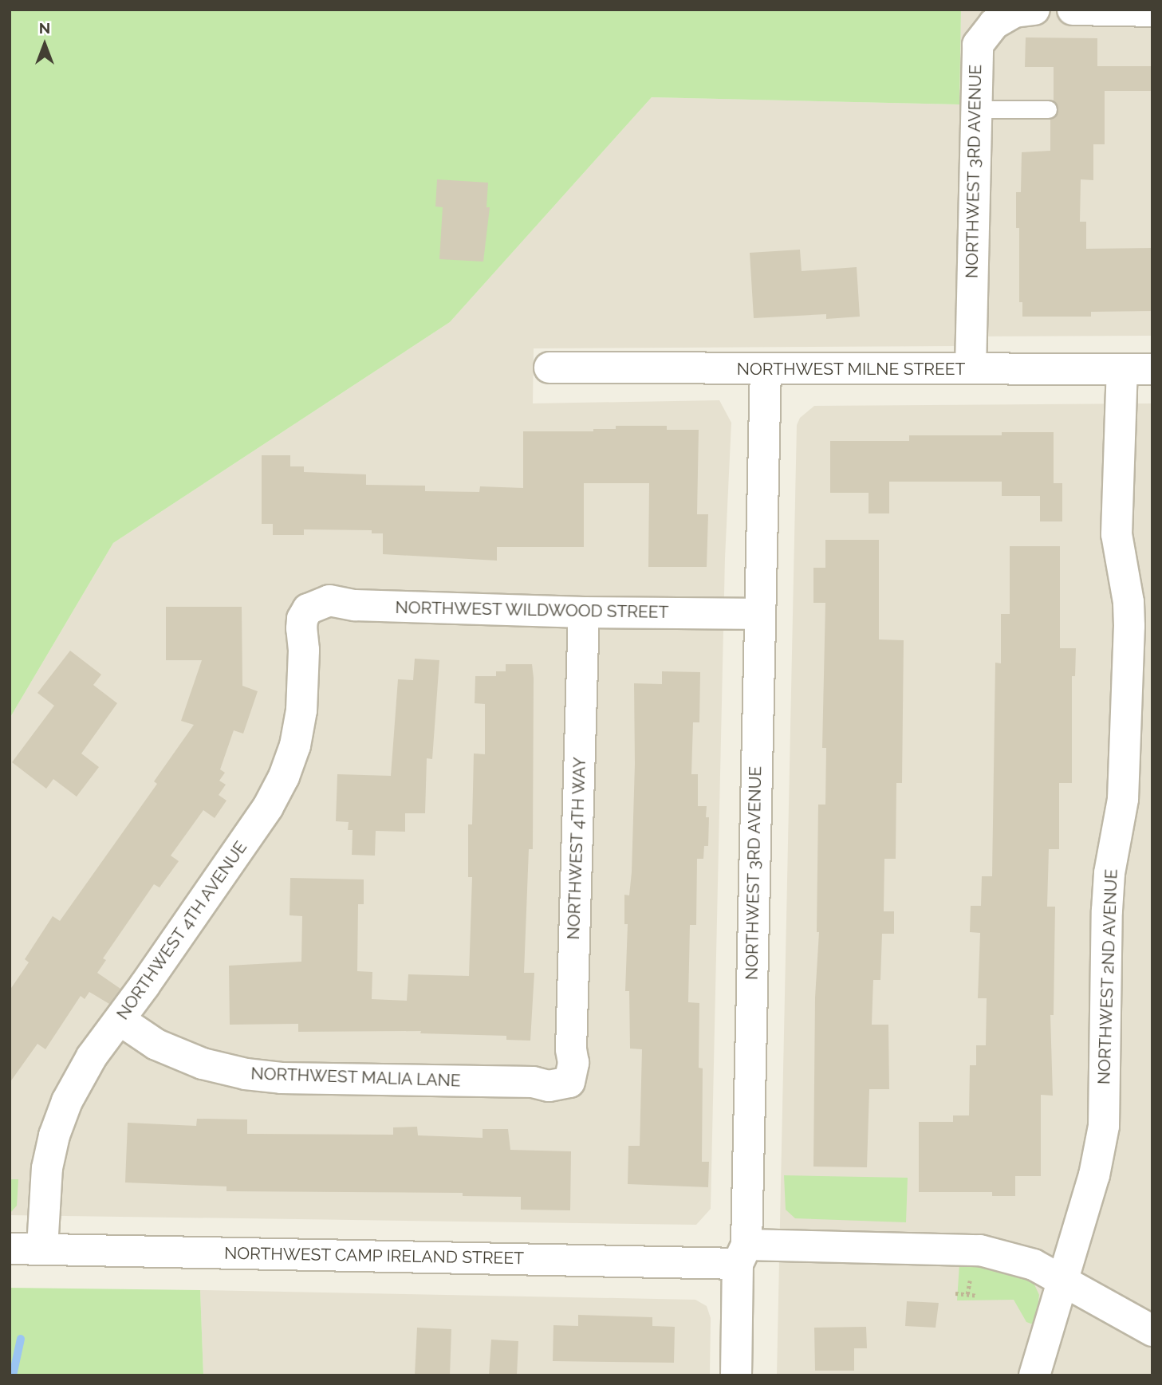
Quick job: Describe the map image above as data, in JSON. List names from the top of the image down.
{
  "streets": {
    "street": [
      "NORTHWEST 3RD AVENUE",
      "NORTHWEST MILNE STREET",
      "NORTHWEST WILDWOOD STREET",
      "NORTHWEST 4TH WAY",
      "NORTHWEST 4TH AVENUE",
      "NORTHWEST 2ND AVENUE",
      "NORTHWEST MALIA LANE",
      "NORTHWEST CAMP IRELAND STREET"
    ]
  },
  "crossings": [
    ["NORTHWEST 3RD AVENUE", "NORTHWEST MILNE STREET"],
    ["NORTHWEST 3RD AVENUE", "NORTHWEST WILDWOOD STREET"],
    ["NORTHWEST 3RD AVENUE", "NORTHWEST CAMP IRELAND STREET"],
    ["NORTHWEST MILNE STREET", "NORTHWEST 2ND AVENUE"],
    ["NORTHWEST WILDWOOD STREET", "NORTHWEST 4TH WAY"],
    ["NORTHWEST WILDWOOD STREET", "NORTHWEST 4TH AVENUE"],
    ["NORTHWEST 4TH WAY", "NORTHWEST MALIA LANE"],
    ["NORTHWEST 4TH AVENUE", "NORTHWEST MALIA LANE"],
    ["NORTHWEST 4TH AVENUE", "NORTHWEST CAMP IRELAND STREET"],
    ["NORTHWEST 2ND AVENUE", "NORTHWEST CAMP IRELAND STREET"]
  ],
  "north": "top"
}
